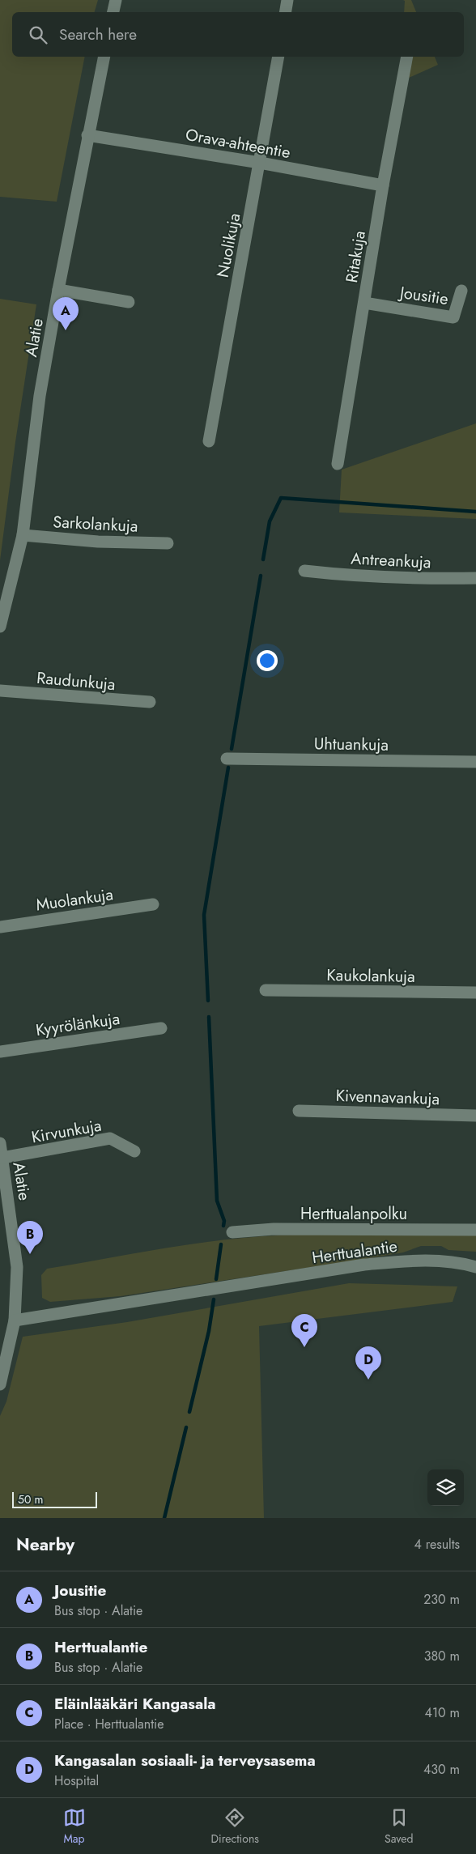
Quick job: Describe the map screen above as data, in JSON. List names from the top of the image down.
{
  "streets": {
    "street": [
      "Orava-ahteentie",
      "Nuolikuja",
      "Ritakuja",
      "Jousitie",
      "Alatie",
      "Sarkolankuja",
      "Antreankuja",
      "Raudunkuja",
      "Uhtuankuja",
      "Muolankuja",
      "Kaukolankuja",
      "Kyyrölänkuja",
      "Kivennavankuja",
      "Kirvunkuja",
      "Herttualanpolku",
      "Herttualantie"
    ]
  },
  "crossings": [
    ["Orava-ahteentie", "Nuolikuja"],
    ["Orava-ahteentie", "Ritakuja"],
    ["Orava-ahteentie", "Alatie"],
    ["Ritakuja", "Jousitie"],
    ["Alatie", "Sarkolankuja"],
    ["Alatie", "Kirvunkuja"],
    ["Alatie", "Herttualantie"]
  ],
  "scale_bar": "50 m",
  "page": {
    "search": "Search here",
    "pins": [
      "A",
      "B",
      "C",
      "D"
    ],
    "scale": "50 m",
    "heading": ["Nearby", "4 results"],
    "list": [
      {
        "mark": "A",
        "name": "Jousitie",
        "note": "Bus stop · Alatie",
        "value": "230 m"
      },
      {
        "mark": "B",
        "name": "Herttualantie",
        "note": "Bus stop · Alatie",
        "value": "380 m"
      },
      {
        "mark": "C",
        "name": "Eläinlääkäri Kangasala",
        "note": "Place · Herttualantie",
        "value": "410 m"
      },
      {
        "mark": "D",
        "name": "Kangasalan sosiaali- ja terveysasema",
        "note": "Hospital",
        "value": "430 m"
      }
    ],
    "nav": ["Map", "Directions", "Saved"]
  }
}
